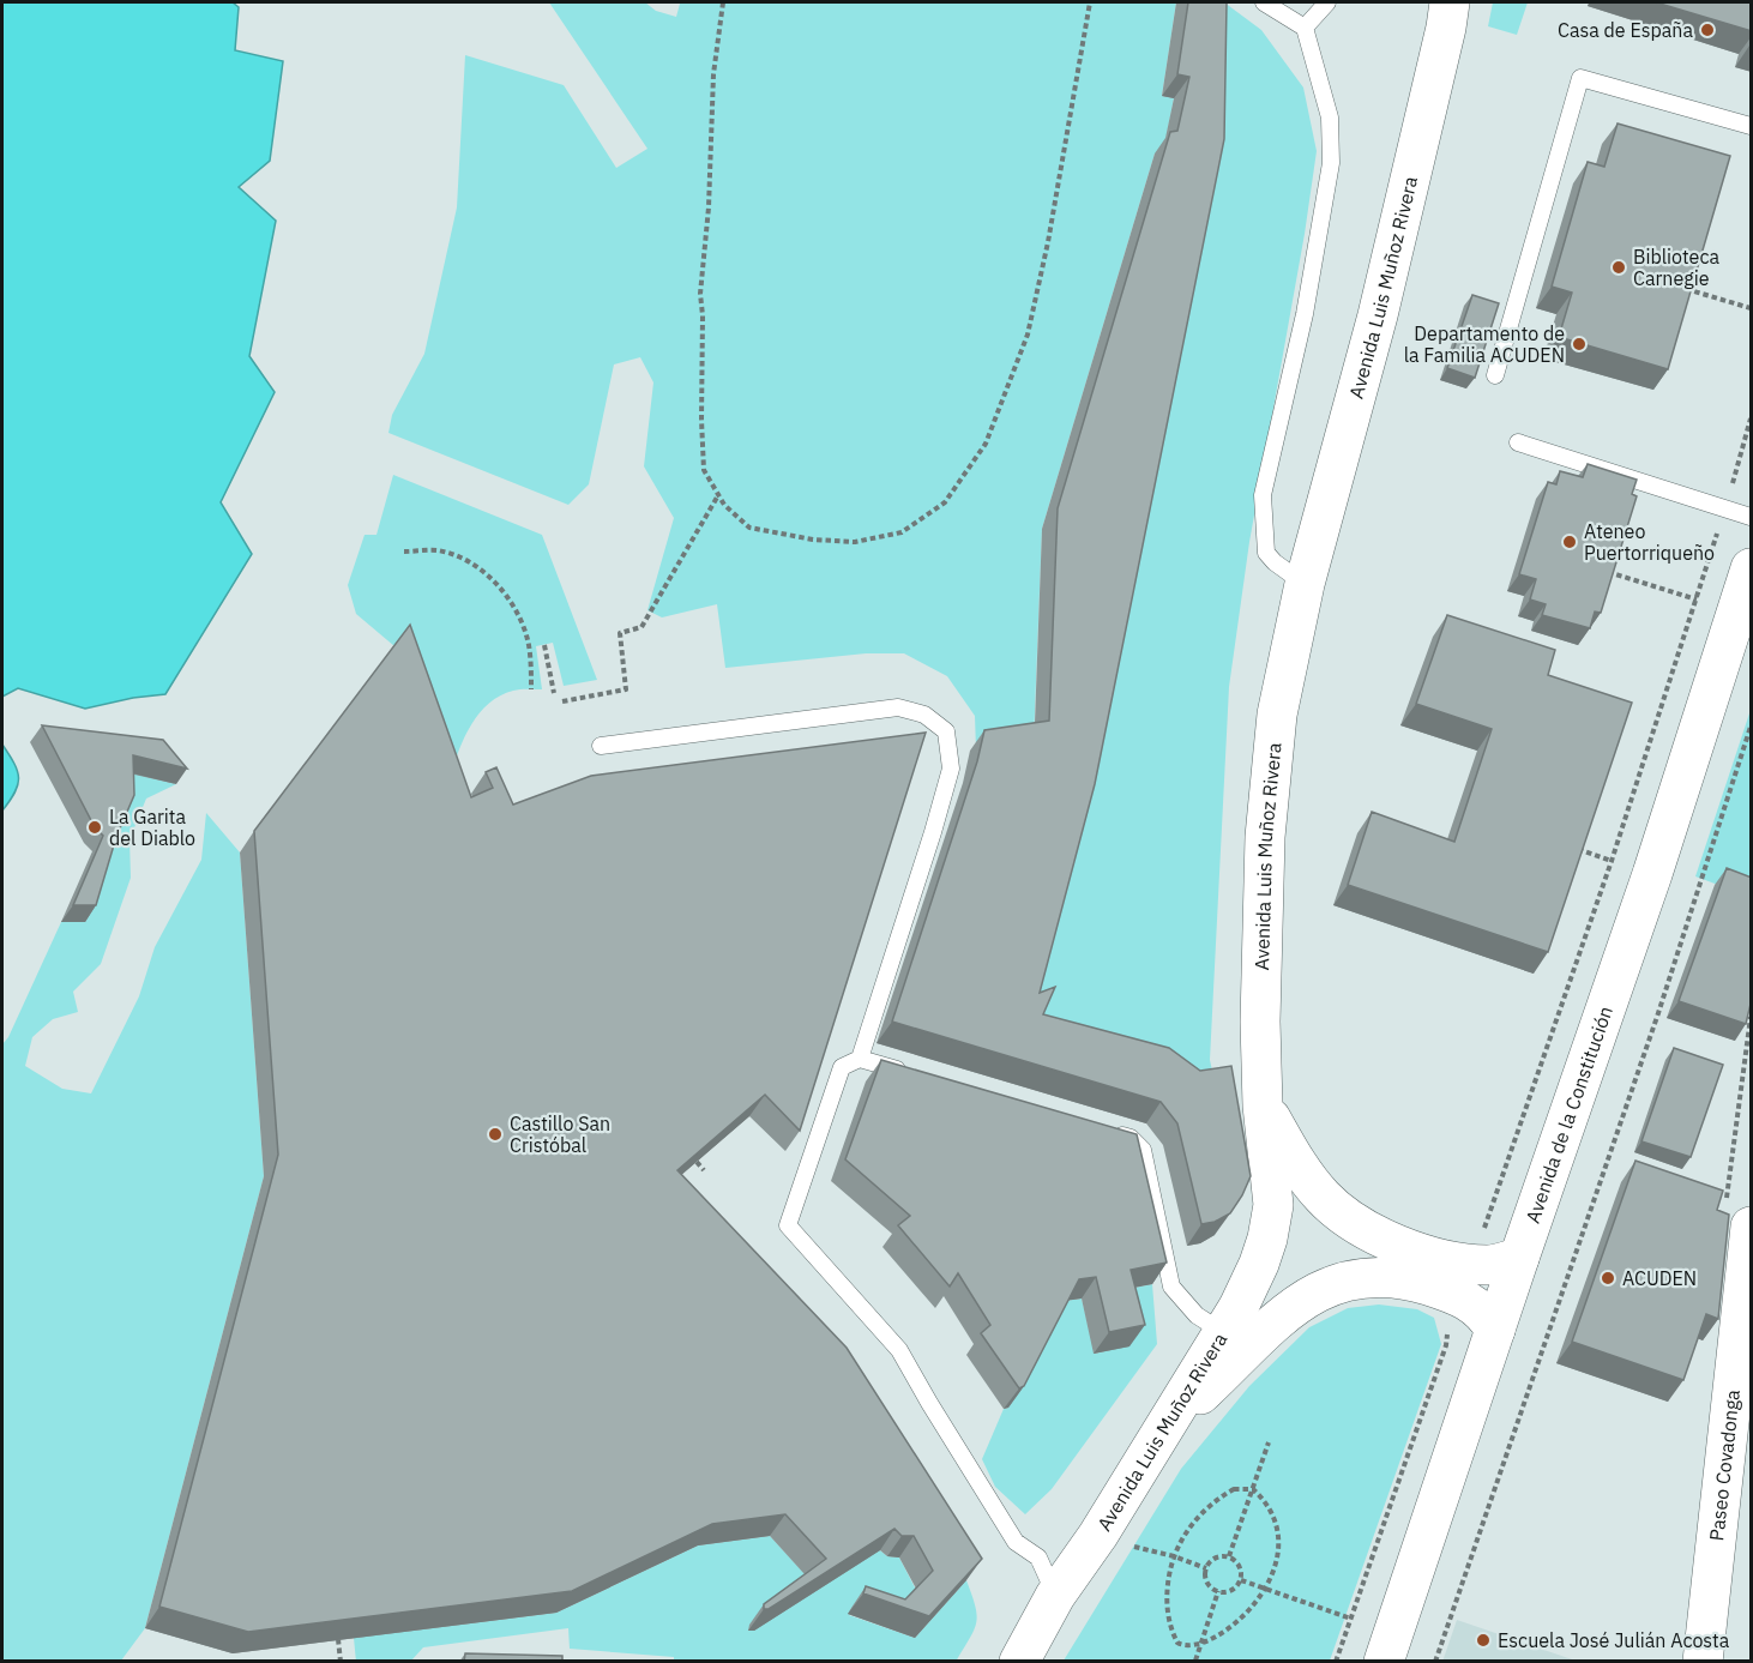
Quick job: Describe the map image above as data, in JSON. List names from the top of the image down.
{
  "streets": {
    "main road": ["Avenida Luis Muñoz Rivera", "Avenida de la Constitución", "Paseo Covadonga"]
  },
  "places": [
    "Casa de España",
    "Biblioteca Carnegie",
    "Departamento de la Familia ACUDEN",
    "Ateneo Puertorriqueño",
    "La Garita del Diablo",
    "Castillo San Cristóbal",
    "ACUDEN",
    "Escuela José Julián Acosta"
  ]
}
